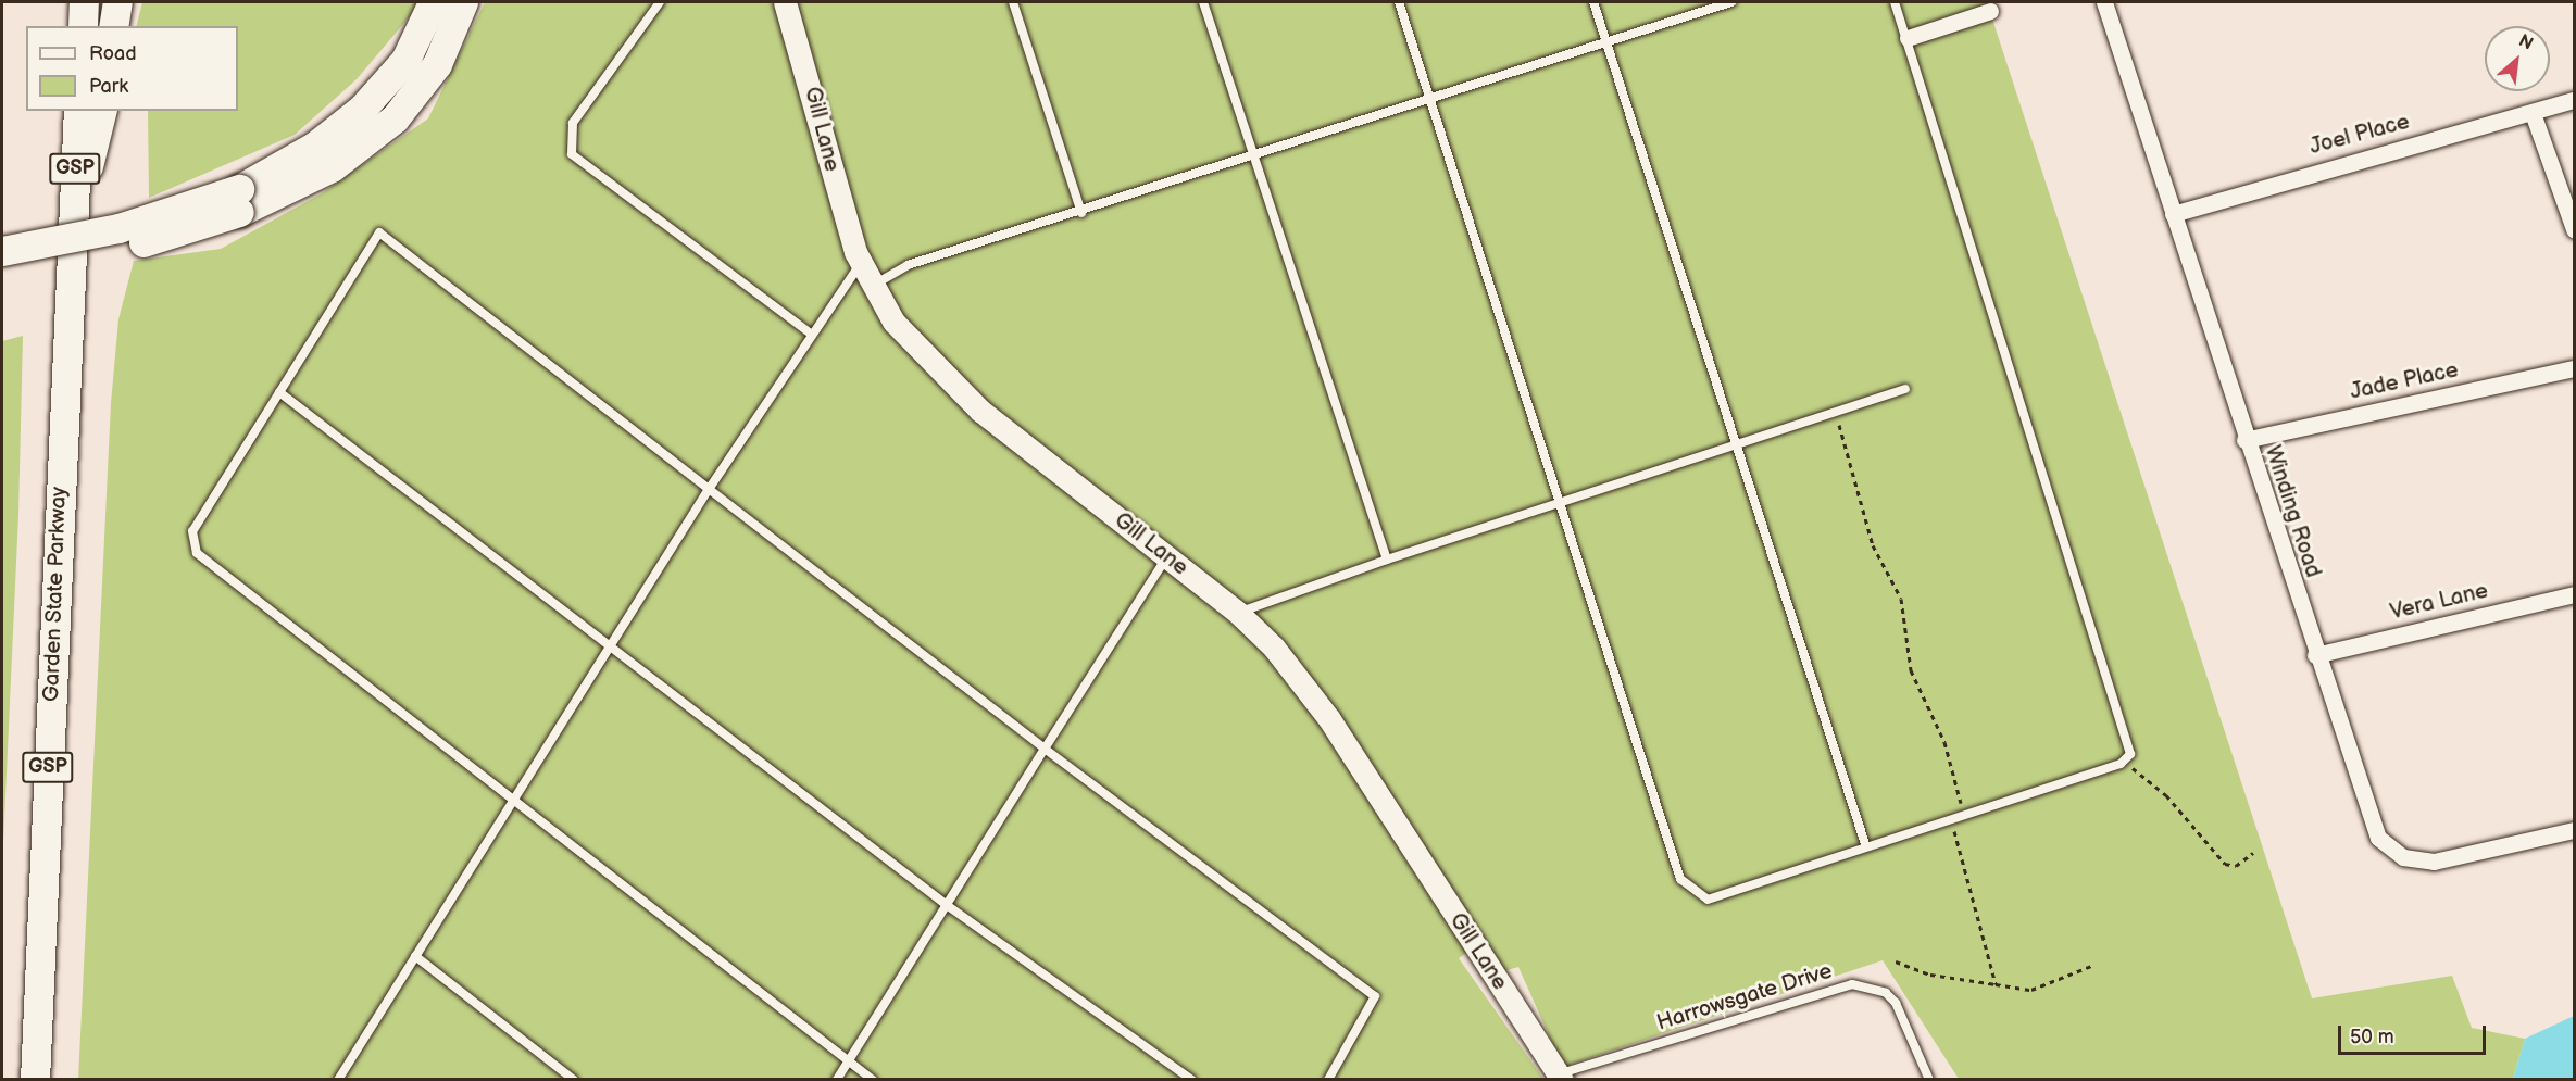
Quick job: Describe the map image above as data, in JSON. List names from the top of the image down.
{
  "streets": {
    "highway": ["GSP", "Garden State Parkway"],
    "street": [
      "Gill Lane",
      "Joel Place",
      "Jade Place",
      "Winding Road",
      "Vera Lane"
    ],
    "lane": ["Harrowsgate Drive"]
  },
  "crossings": [
    ["Gill Lane", "Harrowsgate Drive"],
    ["Joel Place", "Winding Road"],
    ["Jade Place", "Winding Road"],
    ["Winding Road", "Vera Lane"]
  ],
  "legend": ["Road", "Park"],
  "scale_bar": "50 m",
  "north": "top right"
}
